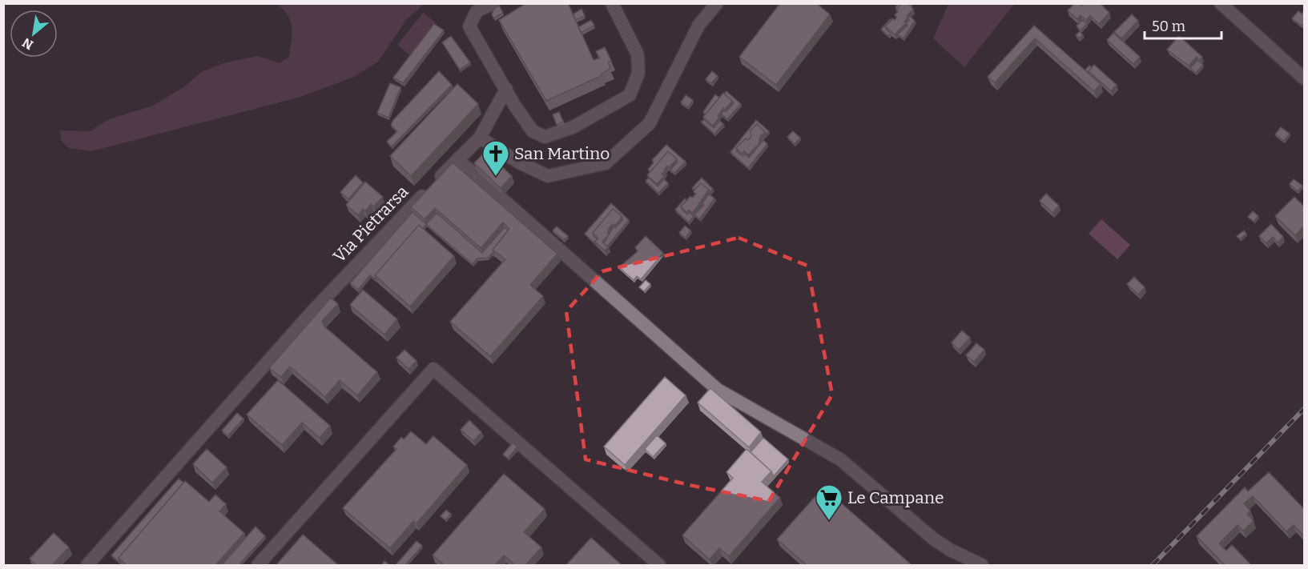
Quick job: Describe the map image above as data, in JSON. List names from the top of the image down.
{
  "streets": {
    "street": ["Via Pietrarsa"]
  },
  "places": {
    "church": ["San Martino"],
    "supermarket": ["Le Campane"]
  },
  "scale_bar": "50 m",
  "north": "bottom left"
}
